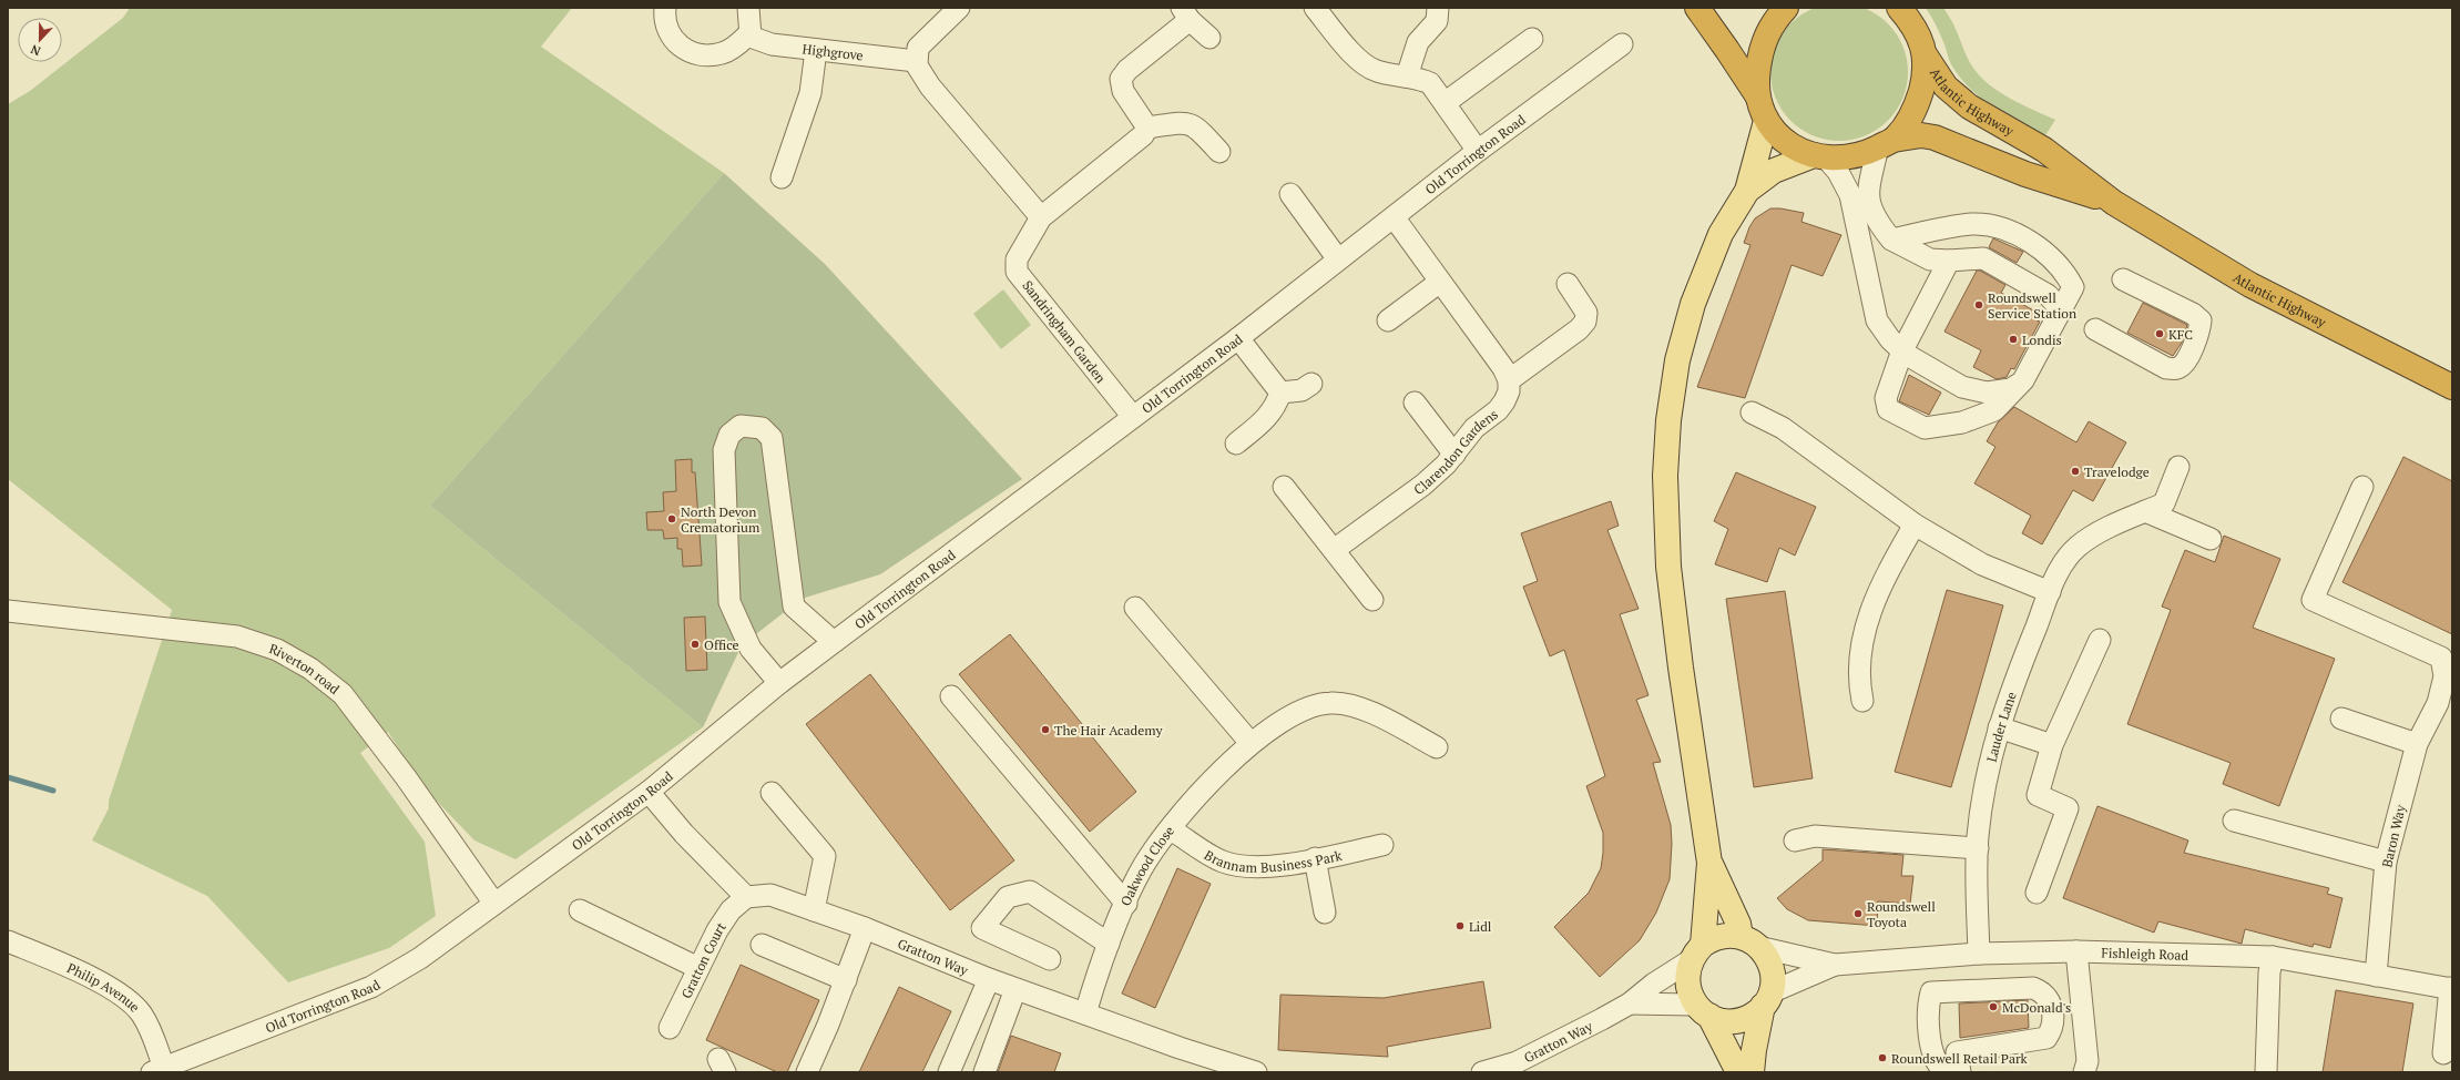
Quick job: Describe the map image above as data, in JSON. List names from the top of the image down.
{
  "streets": {
    "highway": ["Atlantic Highway"],
    "street": [
      "Highgrove",
      "Old Torrington Road",
      "Sandringham Garden",
      "Clarendon Gardens",
      "Riverton road",
      "Lauder Lane",
      "Baron Way",
      "Brannam Business Park",
      "Oakwood Close",
      "Fishleigh Road",
      "Gratton Way",
      "Gratton Court",
      "Philip Avenue"
    ]
  },
  "crossings": [
    ["Old Torrington Road", "Sandringham Garden"],
    ["Old Torrington Road", "Riverton road"],
    ["Old Torrington Road", "Philip Avenue"],
    ["Lauder Lane", "Fishleigh Road"],
    ["Baron Way", "Fishleigh Road"],
    ["Brannam Business Park", "Oakwood Close"],
    ["Oakwood Close", "Gratton Way"],
    ["Fishleigh Road", "Gratton Way"],
    ["Gratton Way", "Gratton Court"]
  ],
  "places": [
    "Roundswell Service Station",
    "KFC",
    "Londis",
    "Travelodge",
    "North Devon Crematorium",
    "Office",
    "The Hair Academy",
    "Roundswell Toyota",
    "Lidl",
    "McDonald's",
    "Roundswell Retail Park"
  ],
  "north": "bottom"
}
